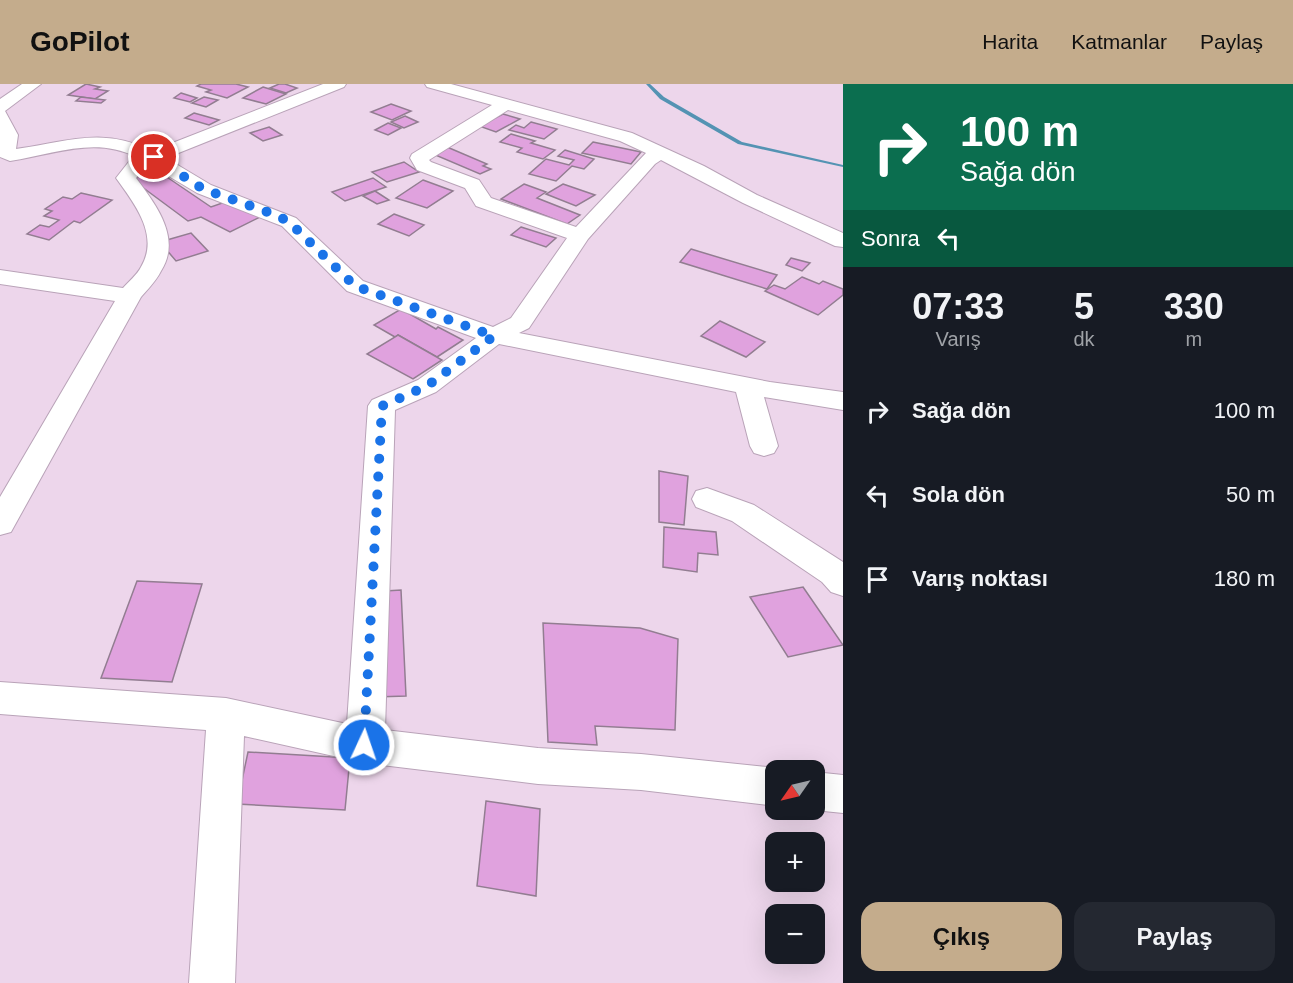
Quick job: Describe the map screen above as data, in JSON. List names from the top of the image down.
{
  "north": "bottom left",
  "page": {
    "header": "GoPilot",
    "nav": ["Harita", "Katmanlar", "Paylaş"],
    "turn": ["100 m", "Sağa dön"],
    "then": "Sonra",
    "eta": [
      "07:33",
      "Varış",
      "5",
      "dk",
      "330",
      "m"
    ],
    "list": [
      {
        "name": "Sağa dön",
        "value": "100 m"
      },
      {
        "name": "Sola dön",
        "value": "50 m"
      },
      {
        "name": "Varış noktası",
        "value": "180 m"
      }
    ],
    "map_buttons": ["+", "−"],
    "buttons": ["Çıkış", "Paylaş"]
  }
}
